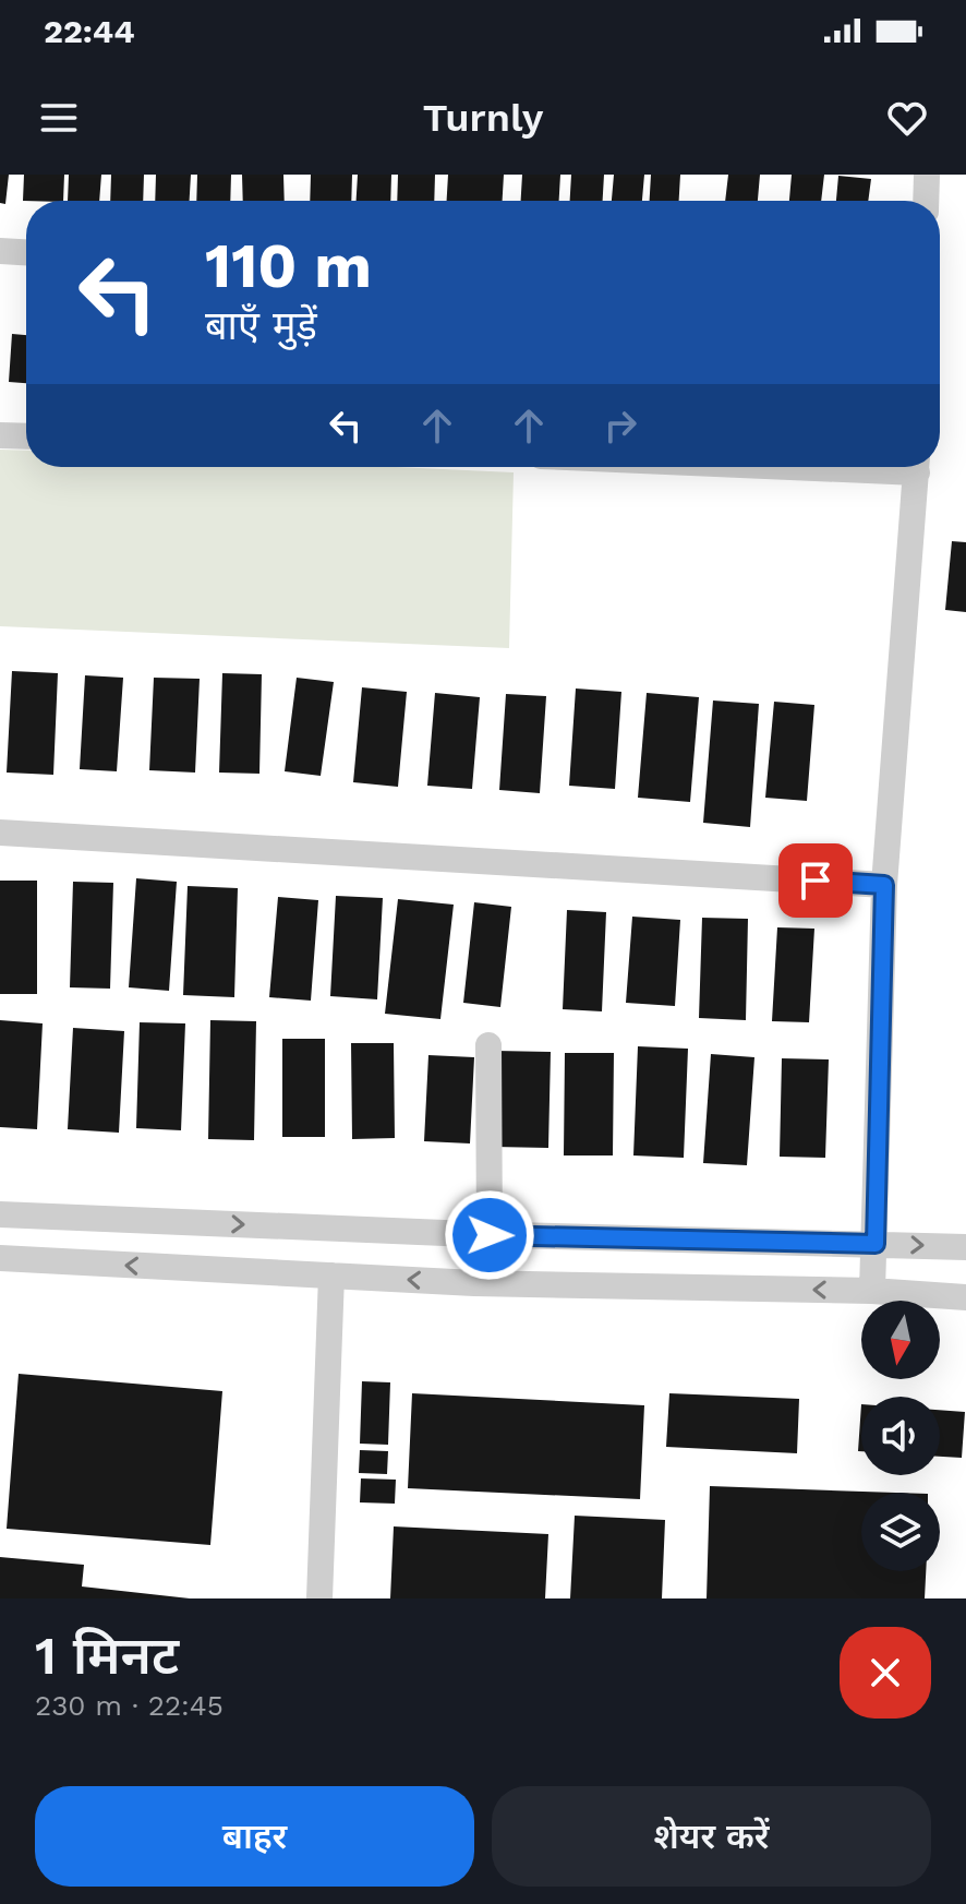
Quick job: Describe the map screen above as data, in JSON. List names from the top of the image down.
{
  "north": "bottom",
  "page": {
    "status": "22:44",
    "header": "Turnly",
    "turn": ["110 m", "बाएँ मुड़ें"],
    "heading": ["1 मिनट", "230 m · 22:45"],
    "buttons": ["बाहर", "शेयर करें"]
  }
}
